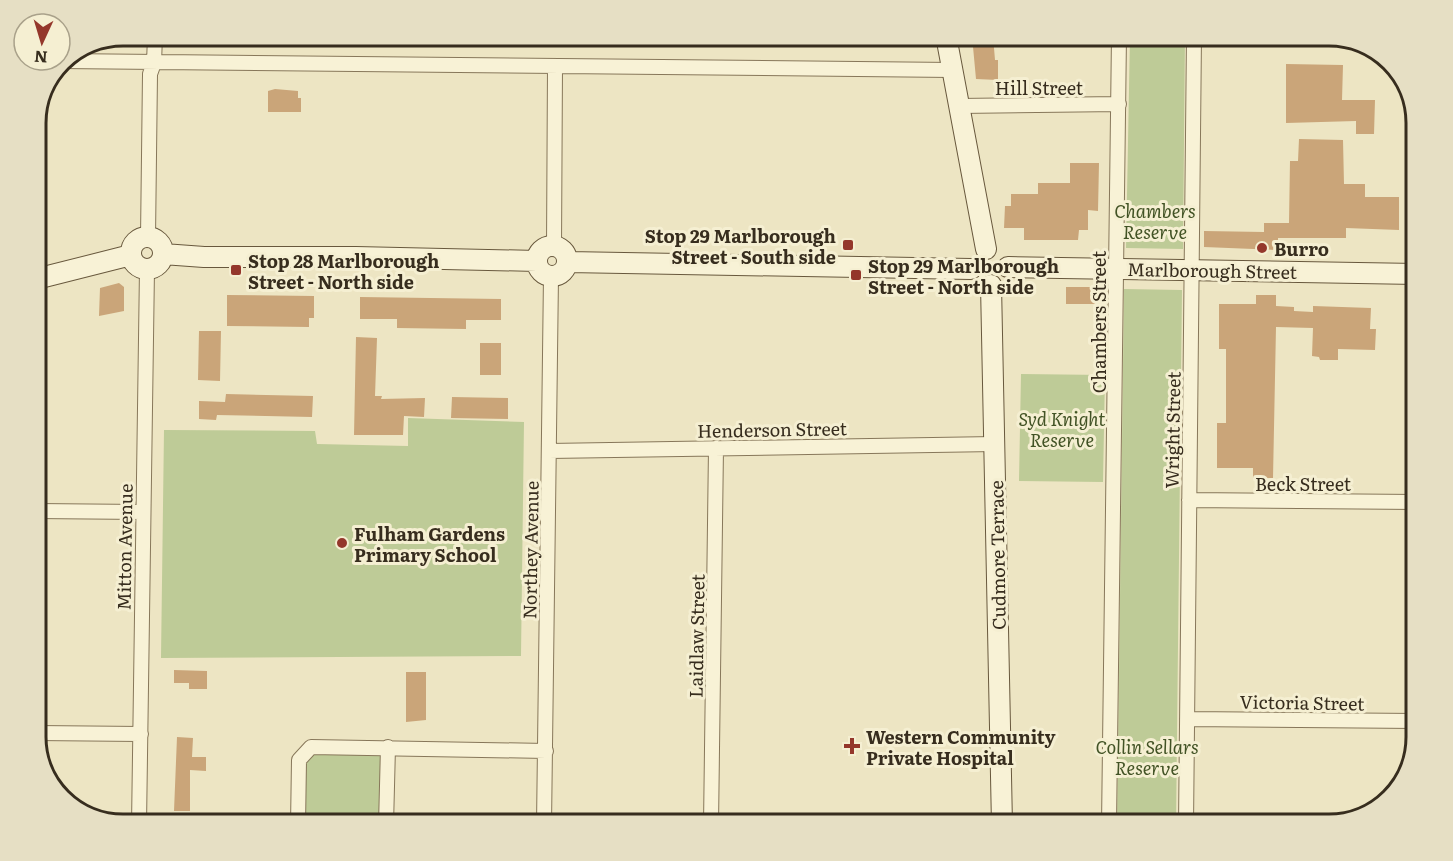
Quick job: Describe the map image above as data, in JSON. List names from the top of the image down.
{
  "streets": {
    "street": [
      "Hill Street",
      "Marlborough Street",
      "Chambers Street",
      "Henderson Street",
      "Wright Street",
      "Beck Street",
      "Mitton Avenue",
      "Northey Avenue",
      "Cudmore Terrace",
      "Laidlaw Street",
      "Victoria Street"
    ]
  },
  "crossings": [
    ["Hill Street", "Chambers Street"],
    ["Marlborough Street", "Chambers Street"],
    ["Marlborough Street", "Wright Street"],
    ["Marlborough Street", "Cudmore Terrace"],
    ["Henderson Street", "Northey Avenue"],
    ["Henderson Street", "Cudmore Terrace"],
    ["Henderson Street", "Laidlaw Street"],
    ["Wright Street", "Beck Street"],
    ["Wright Street", "Victoria Street"]
  ],
  "parks": ["Chambers Reserve", "Syd Knight Reserve", "Collin Sellars Reserve"],
  "places": {
    "transit": ["Stop 29 Marlborough Street - South side", "Stop 28 Marlborough Street - North side", "Stop 29 Marlborough Street - North side"],
    "other": ["Burro", "Fulham Gardens Primary School"],
    "health": ["Western Community Private Hospital"]
  },
  "north": "bottom"
}
